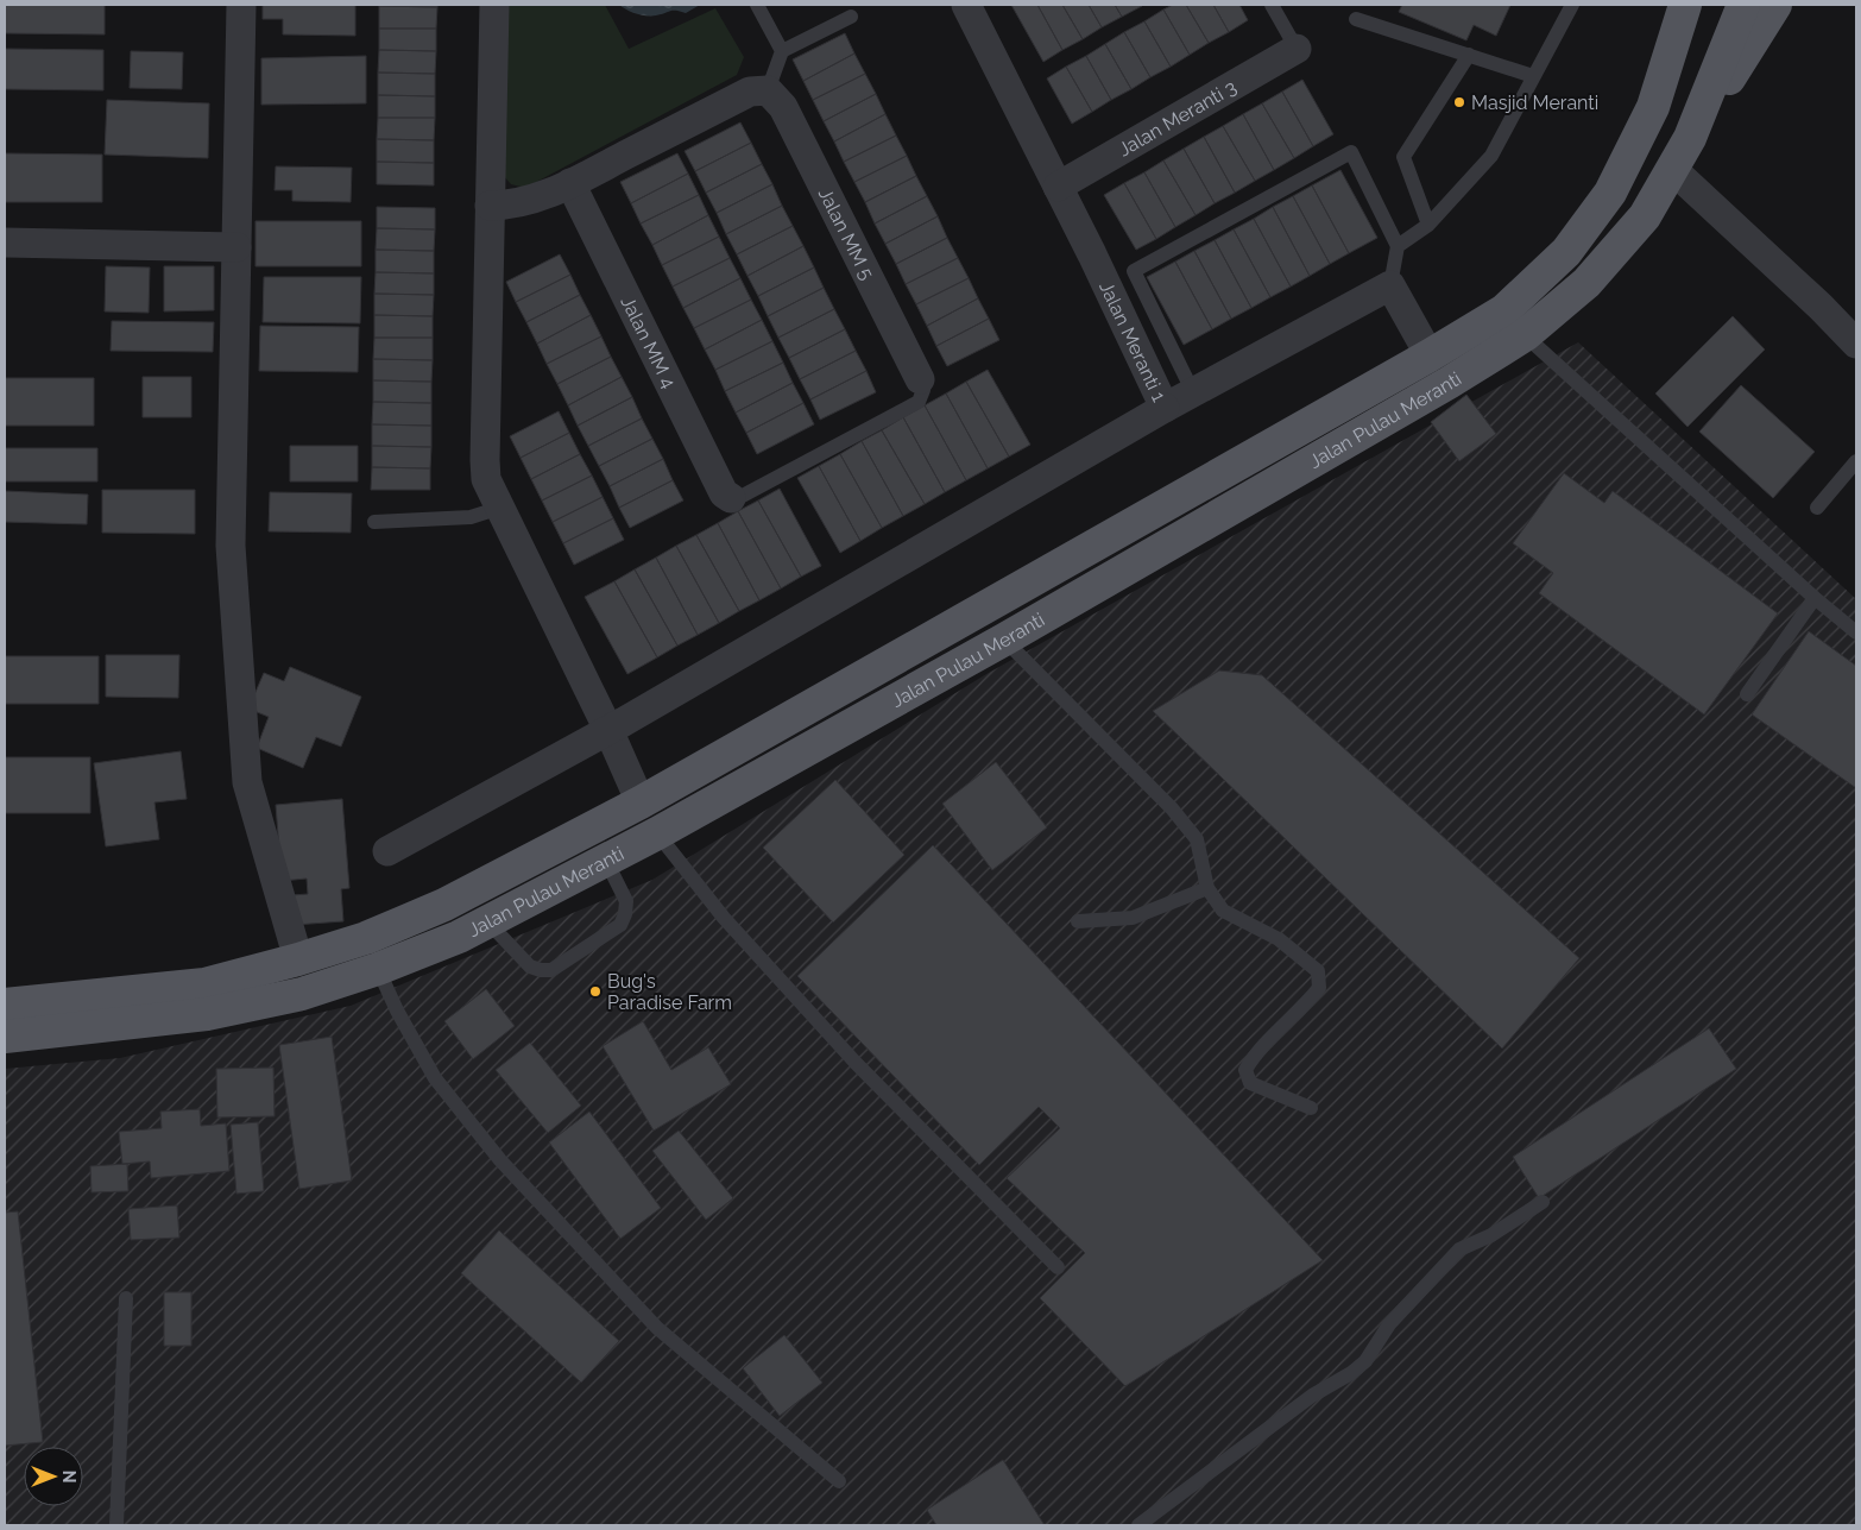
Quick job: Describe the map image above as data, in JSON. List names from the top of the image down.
{
  "streets": {
    "main road": ["Jalan Pulau Meranti"],
    "street": [
      "Jalan Meranti 3",
      "Jalan MM 5",
      "Jalan Meranti 1",
      "Jalan MM 4"
    ]
  },
  "crossings": [
    ["Jalan Meranti 3", "Jalan Meranti 1"]
  ],
  "places": ["Masjid Meranti", "Bug's Paradise Farm"],
  "north": "right"
}
